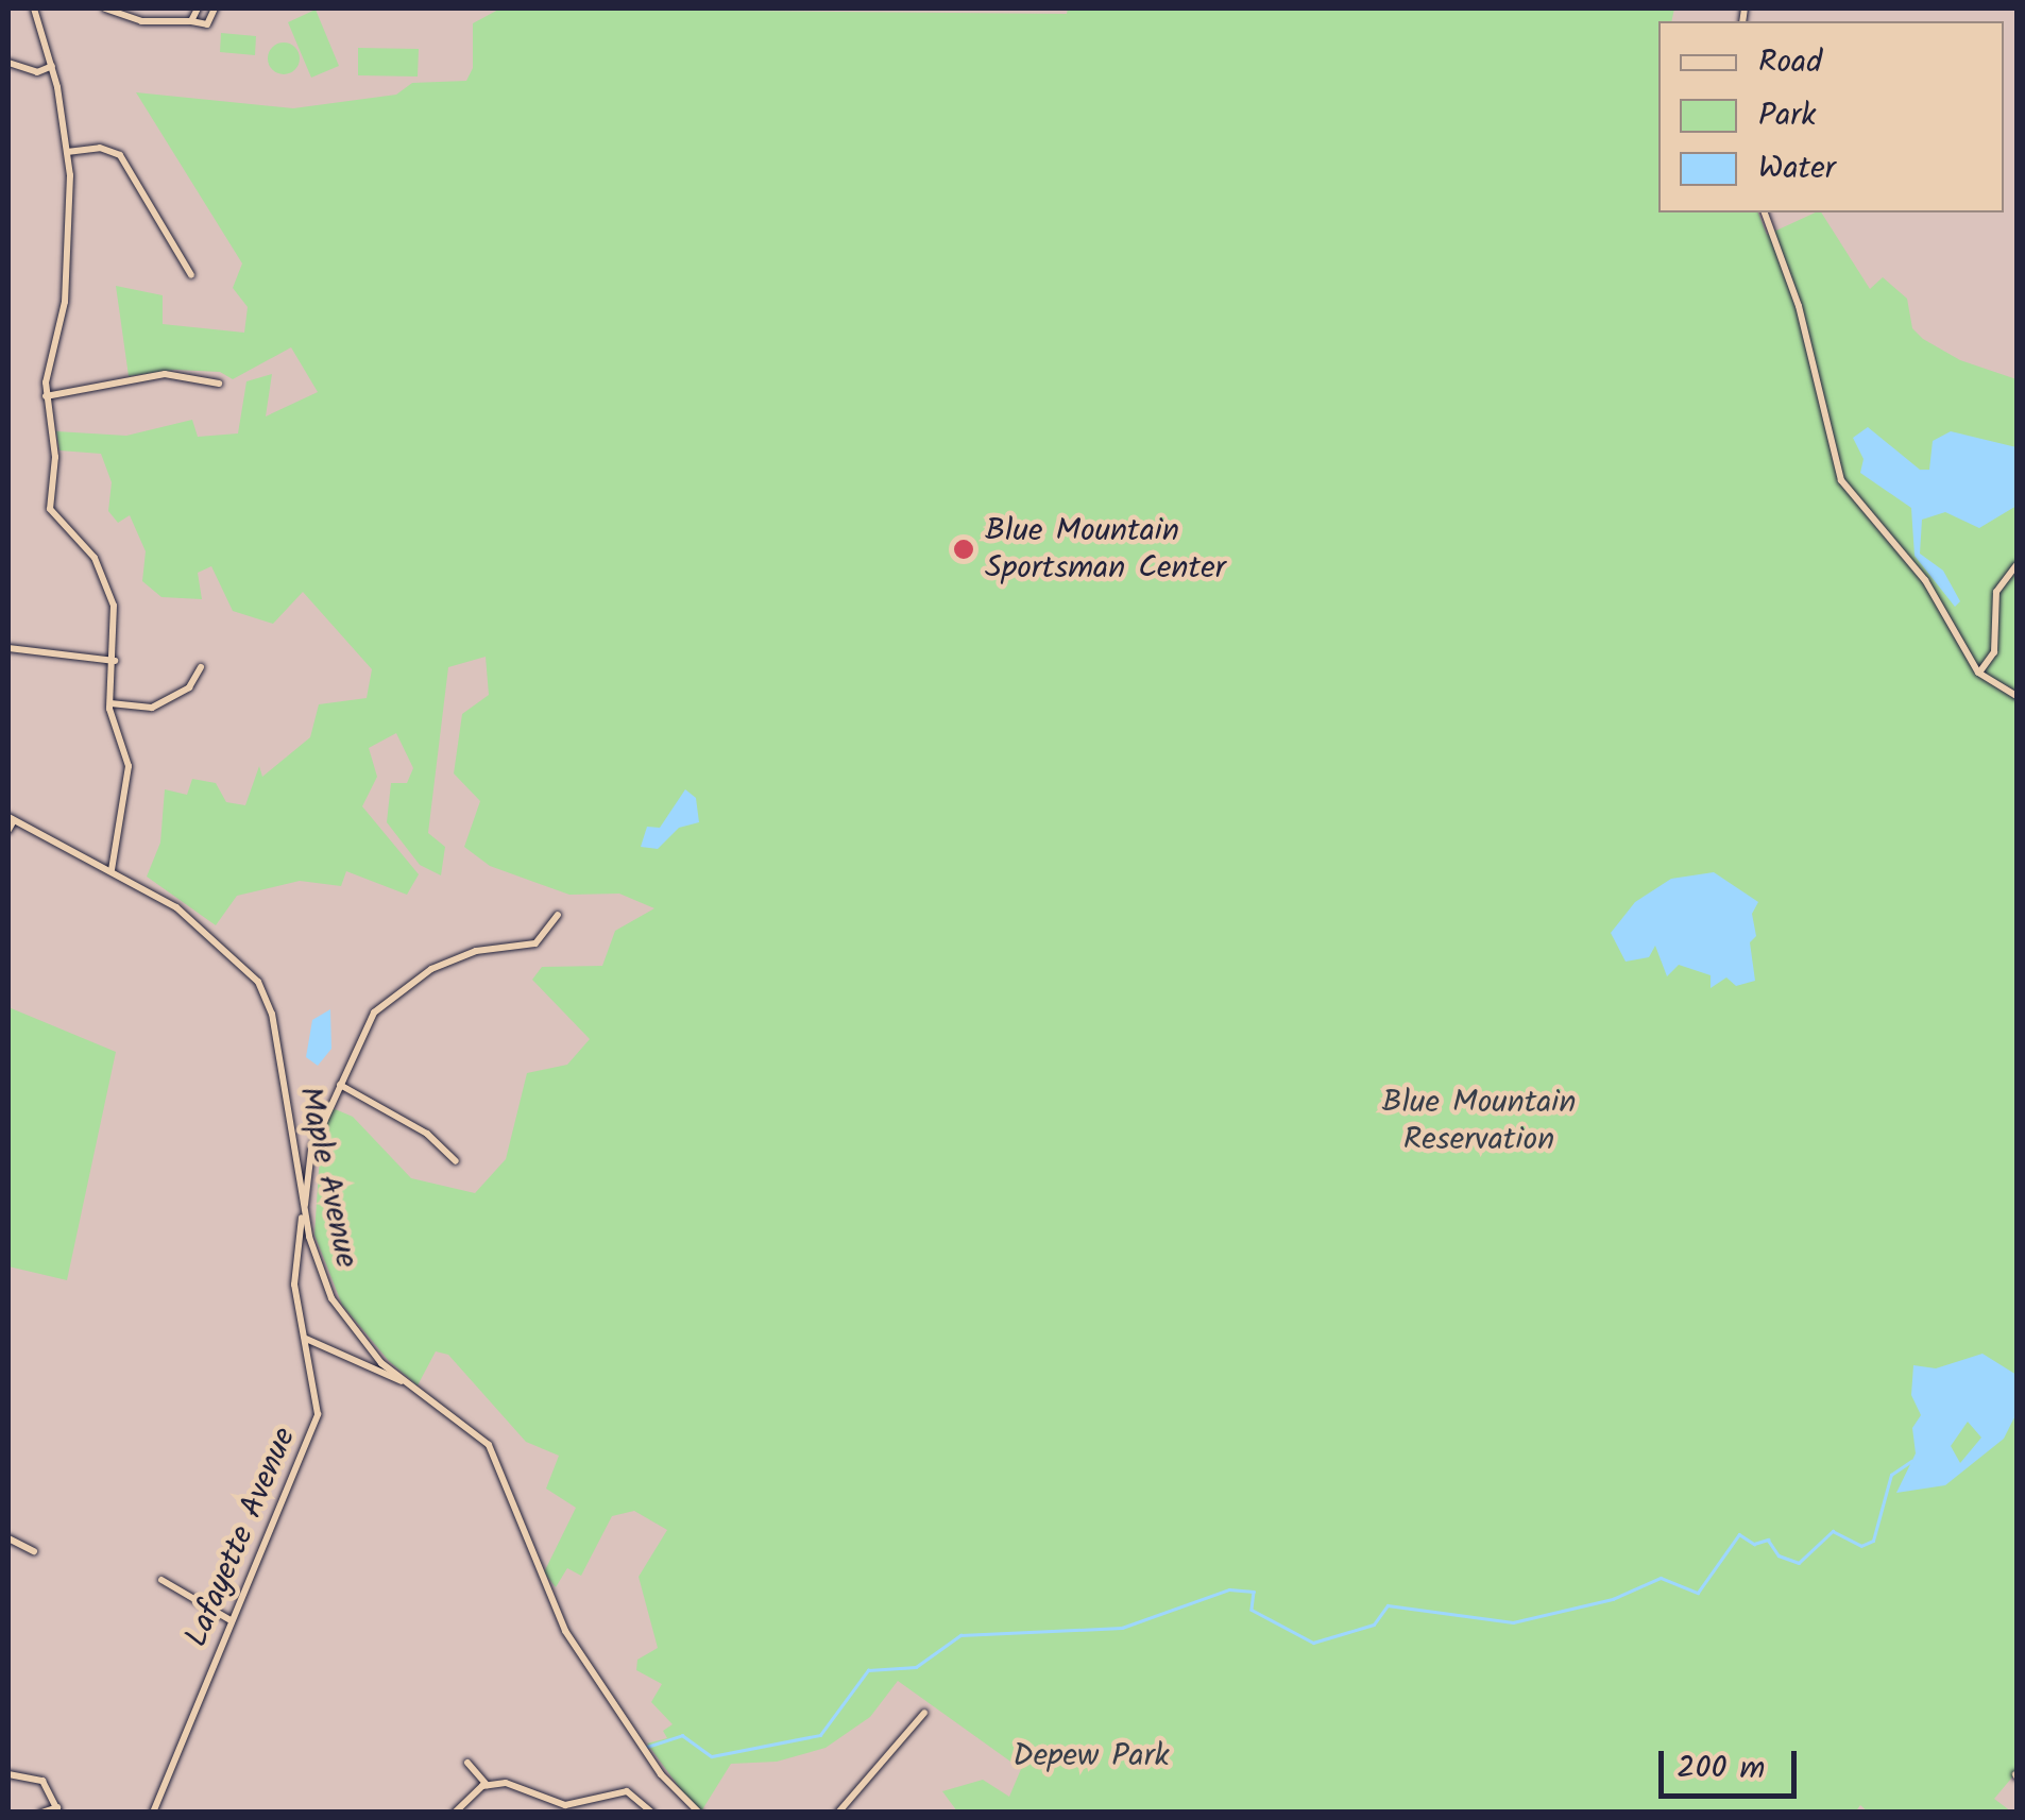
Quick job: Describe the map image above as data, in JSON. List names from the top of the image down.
{
  "streets": {
    "street": ["Maple Avenue", "Lafayette Avenue"]
  },
  "crossings": [
    ["Maple Avenue", "Lafayette Avenue"]
  ],
  "parks": ["Blue Mountain Reservation", "Depew Park"],
  "places": ["Blue Mountain Sportsman Center"],
  "legend": ["Road", "Park", "Water"],
  "scale_bar": "200 m"
}
